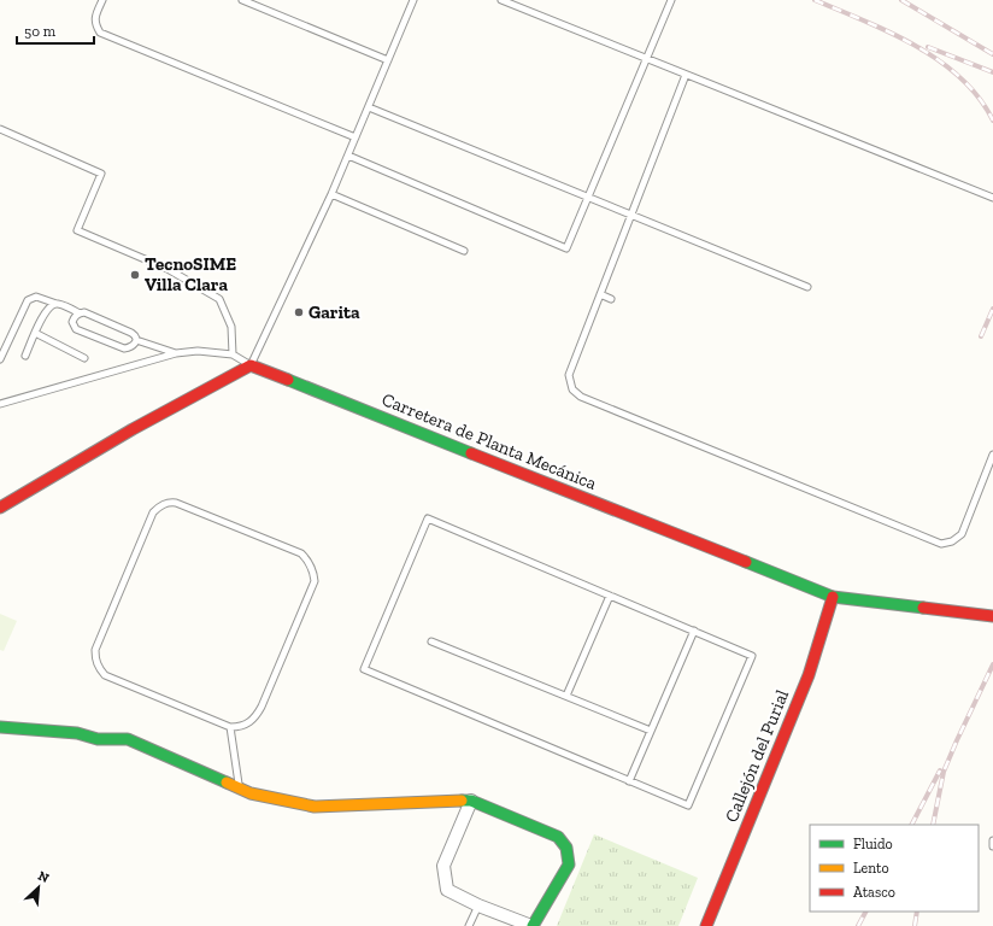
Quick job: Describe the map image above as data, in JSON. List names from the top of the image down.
{
  "streets": {
    "street": ["Carretera de Planta Mecánica", "Callejón del Purial"]
  },
  "crossings": [
    ["Carretera de Planta Mecánica", "Callejón del Purial"]
  ],
  "places": ["TecnoSIME Villa Clara", "Garita"],
  "legend": ["Fluido", "Lento", "Atasco"],
  "scale_bar": "50 m",
  "north": "top right"
}
